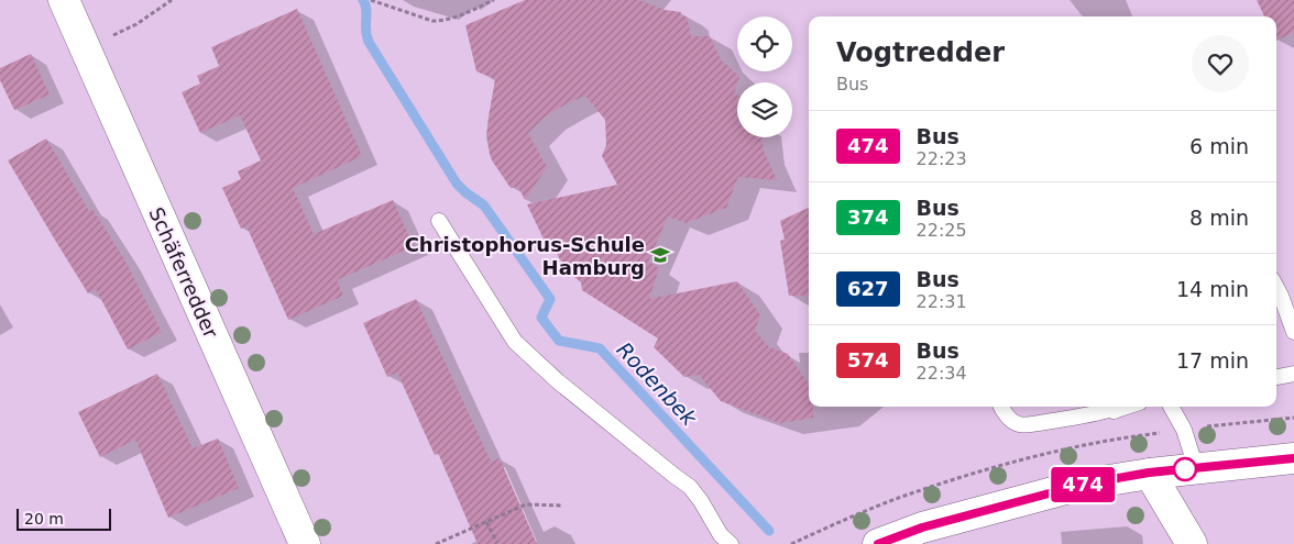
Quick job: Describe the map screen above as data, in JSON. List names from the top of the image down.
{
  "streets": {
    "street": ["Schäferredder"]
  },
  "water": ["Rodenbek"],
  "places": {
    "school or university": ["Christophorus-Schule Hamburg"]
  },
  "lines": ["bus line 474"],
  "scale_bar": "20 m",
  "page": {
    "on_map": "474",
    "heading": ["Vogtredder", "Bus"],
    "list": [
      {
        "mark": "474",
        "name": "Bus",
        "note": "22:23",
        "value": "6 min"
      },
      {
        "mark": "374",
        "name": "Bus",
        "note": "22:25",
        "value": "8 min"
      },
      {
        "mark": "627",
        "name": "Bus",
        "note": "22:31",
        "value": "14 min"
      },
      {
        "mark": "574",
        "name": "Bus",
        "note": "22:34",
        "value": "17 min"
      }
    ],
    "scale": "20 m"
  }
}
